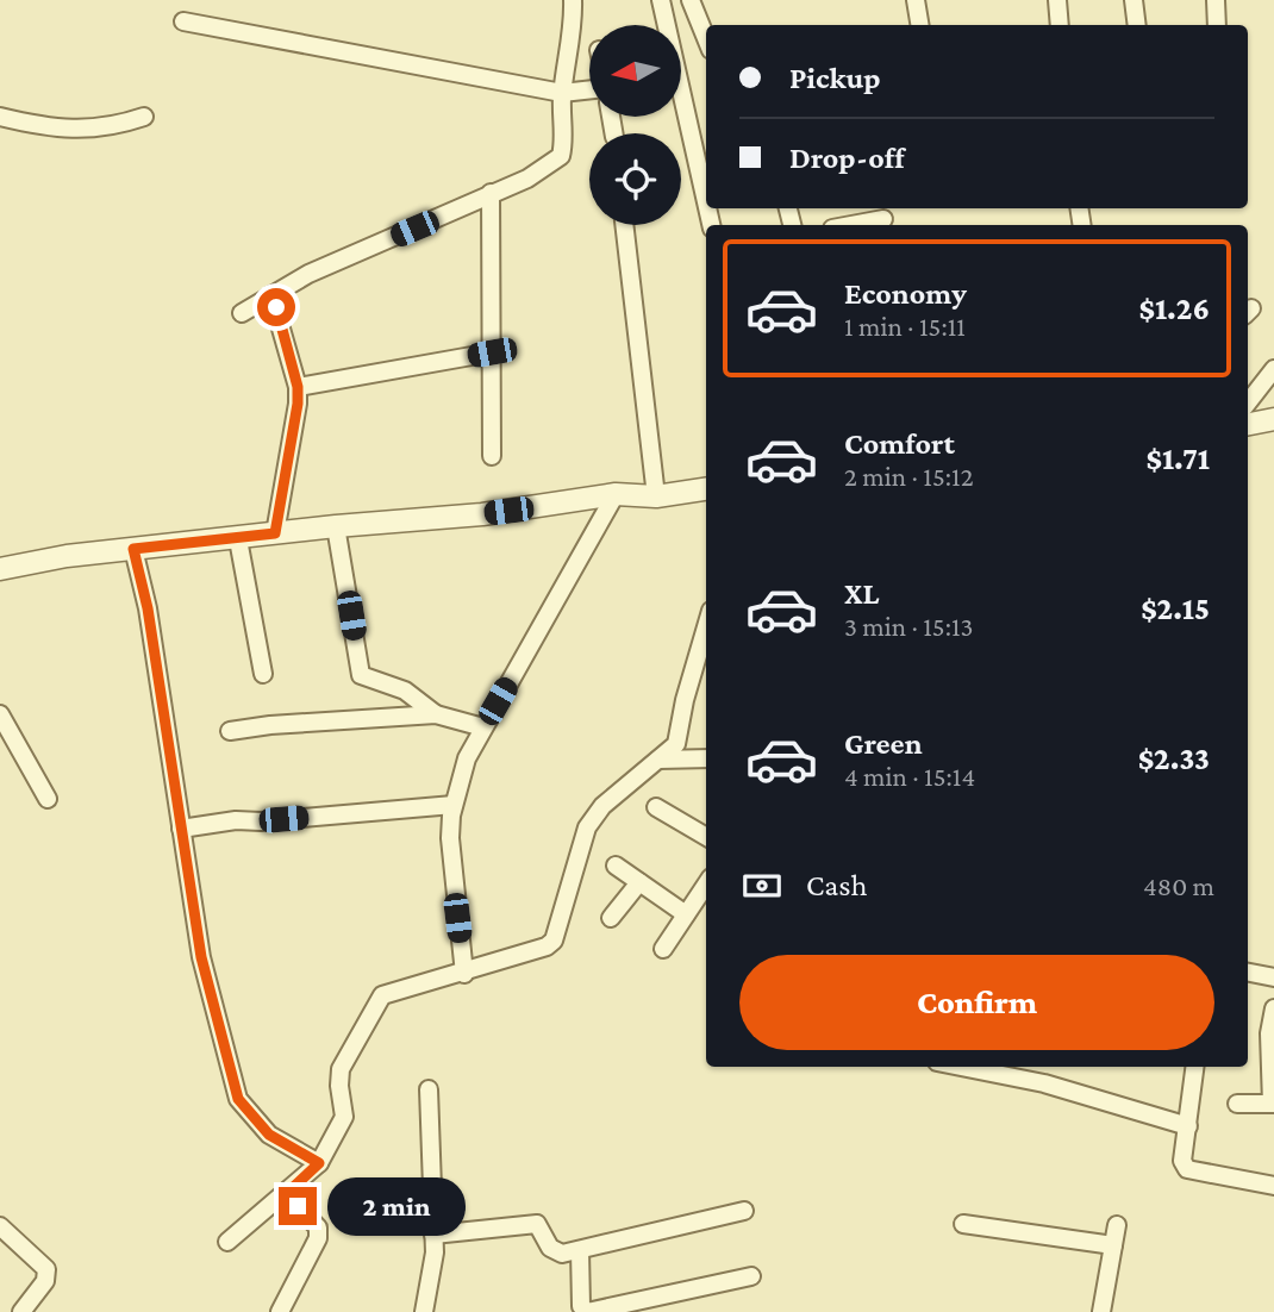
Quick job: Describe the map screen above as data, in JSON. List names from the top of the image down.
{
  "north": "left",
  "page": {
    "banner": ["Pickup", "Drop-off"],
    "list": [
      {
        "name": "Economy",
        "note": "1 min · 15:11",
        "value": "$1.26"
      },
      {
        "name": "Comfort",
        "note": "2 min · 15:12",
        "value": "$1.71"
      },
      {
        "name": "XL",
        "note": "3 min · 15:13",
        "value": "$2.15"
      },
      {
        "name": "Green",
        "note": "4 min · 15:14",
        "value": "$2.33"
      }
    ],
    "pay": ["Cash", "480 m"],
    "buttons": "Confirm",
    "bubble": "2 min"
  }
}
